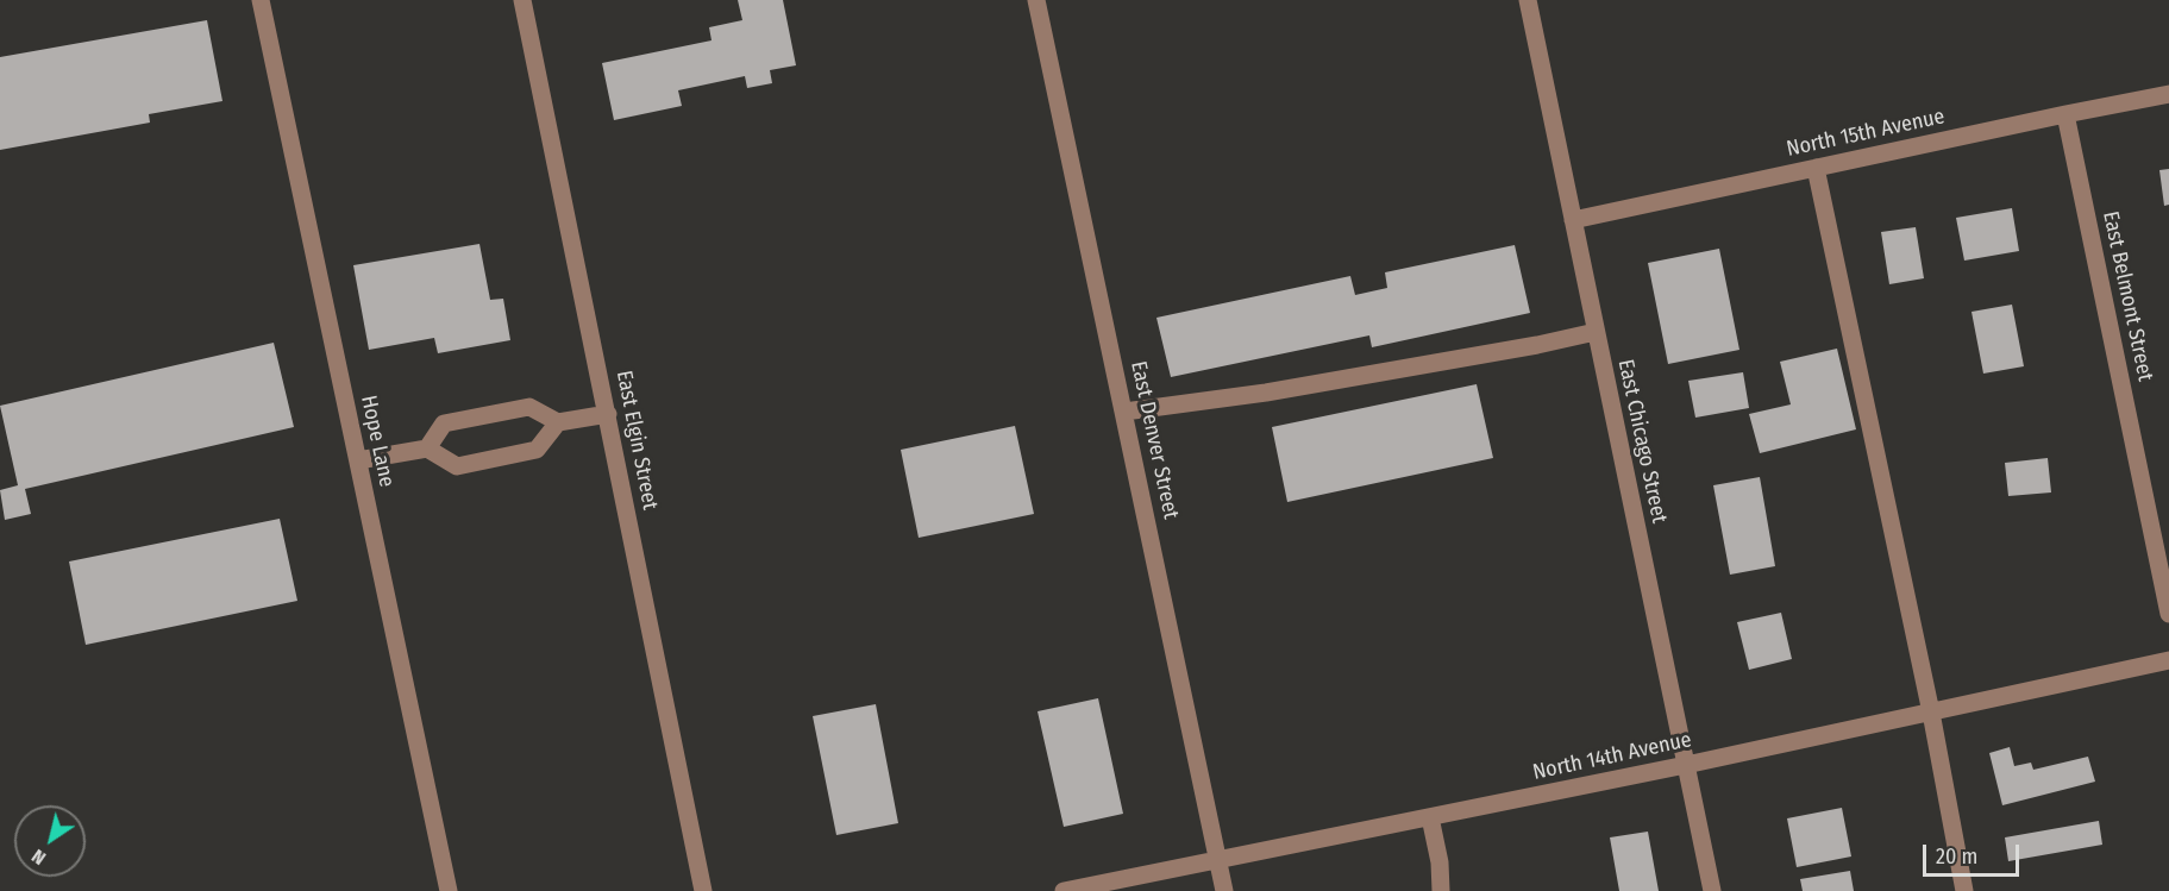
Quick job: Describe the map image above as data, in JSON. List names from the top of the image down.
{
  "streets": {
    "street": [
      "North 15th Avenue",
      "East Belmont Street",
      "East Elgin Street",
      "East Denver Street",
      "Hope Lane",
      "East Chicago Street",
      "North 14th Avenue"
    ]
  },
  "crossings": [
    ["North 15th Avenue", "East Belmont Street"],
    ["North 15th Avenue", "East Chicago Street"],
    ["East Denver Street", "North 14th Avenue"],
    ["East Chicago Street", "North 14th Avenue"]
  ],
  "scale_bar": "20 m",
  "north": "bottom left"
}
